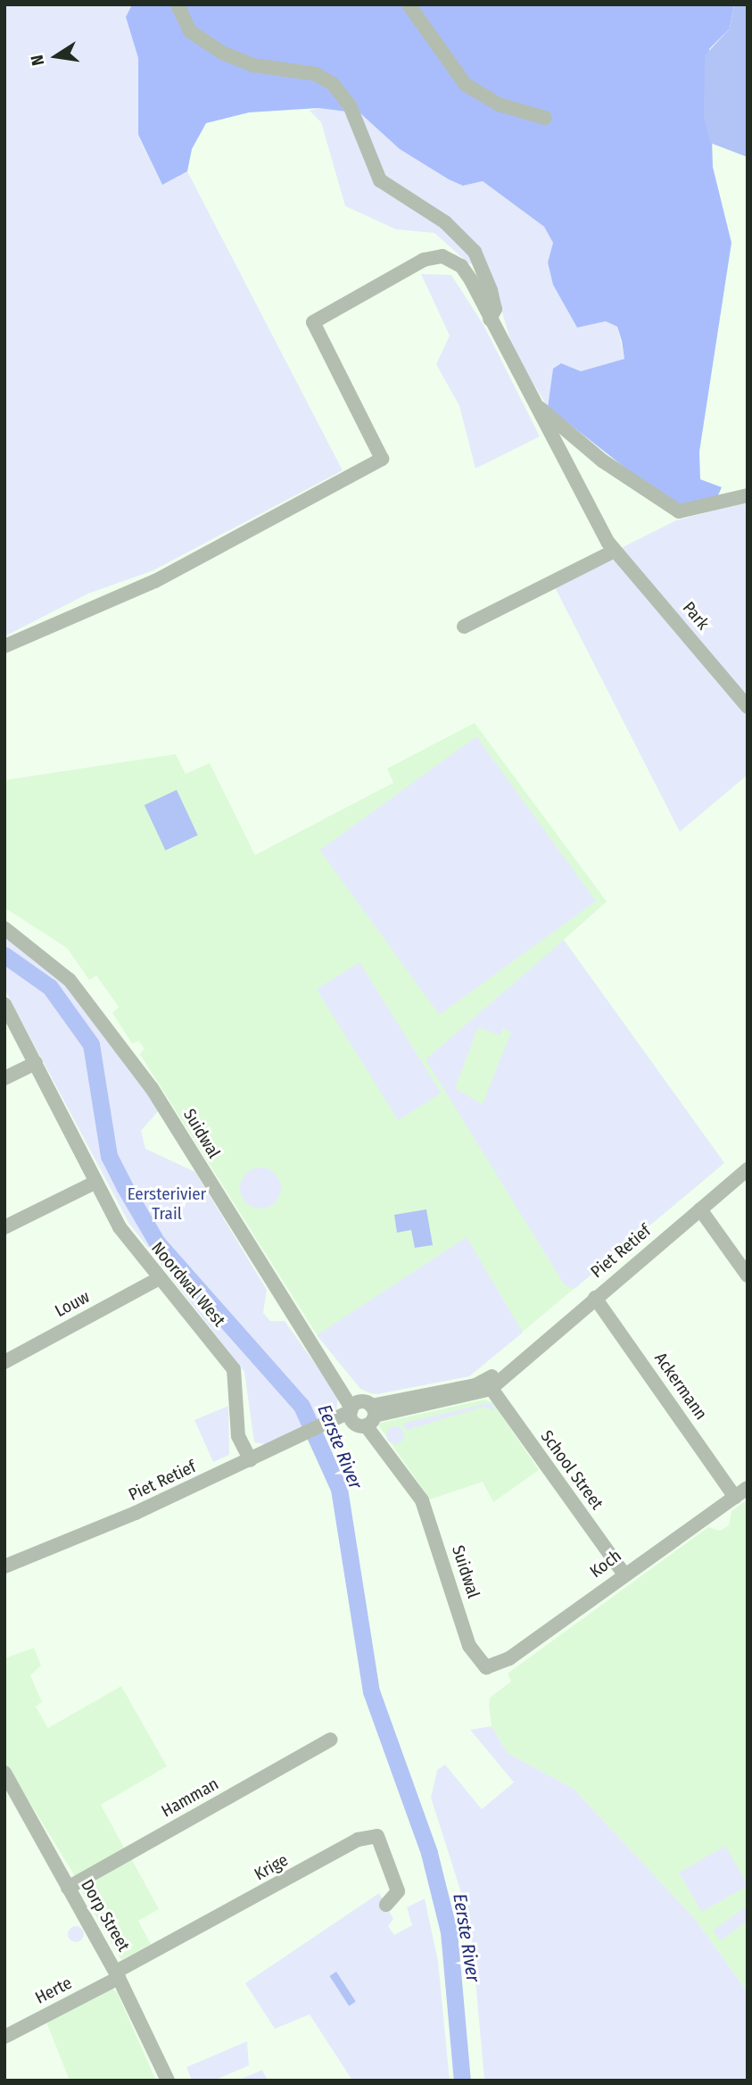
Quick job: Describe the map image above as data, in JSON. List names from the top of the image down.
{
  "streets": {
    "street": [
      "Park",
      "Suidwal",
      "Piet Retief",
      "Noordwal West",
      "Louw",
      "Ackermann",
      "School Street",
      "Koch",
      "Hamman",
      "Krige",
      "Dorp Street",
      "Herte"
    ]
  },
  "crossings": [
    ["Suidwal", "Piet Retief"],
    ["Suidwal", "Koch"],
    ["Piet Retief", "Noordwal West"],
    ["Piet Retief", "Ackermann"],
    ["Piet Retief", "School Street"],
    ["Noordwal West", "Louw"],
    ["Ackermann", "Koch"],
    ["School Street", "Koch"],
    ["Hamman", "Dorp Street"],
    ["Krige", "Dorp Street"],
    ["Krige", "Herte"],
    ["Dorp Street", "Herte"]
  ],
  "water": ["Eerste River"],
  "parks": ["Eersterivier Trail"],
  "north": "left"
}
